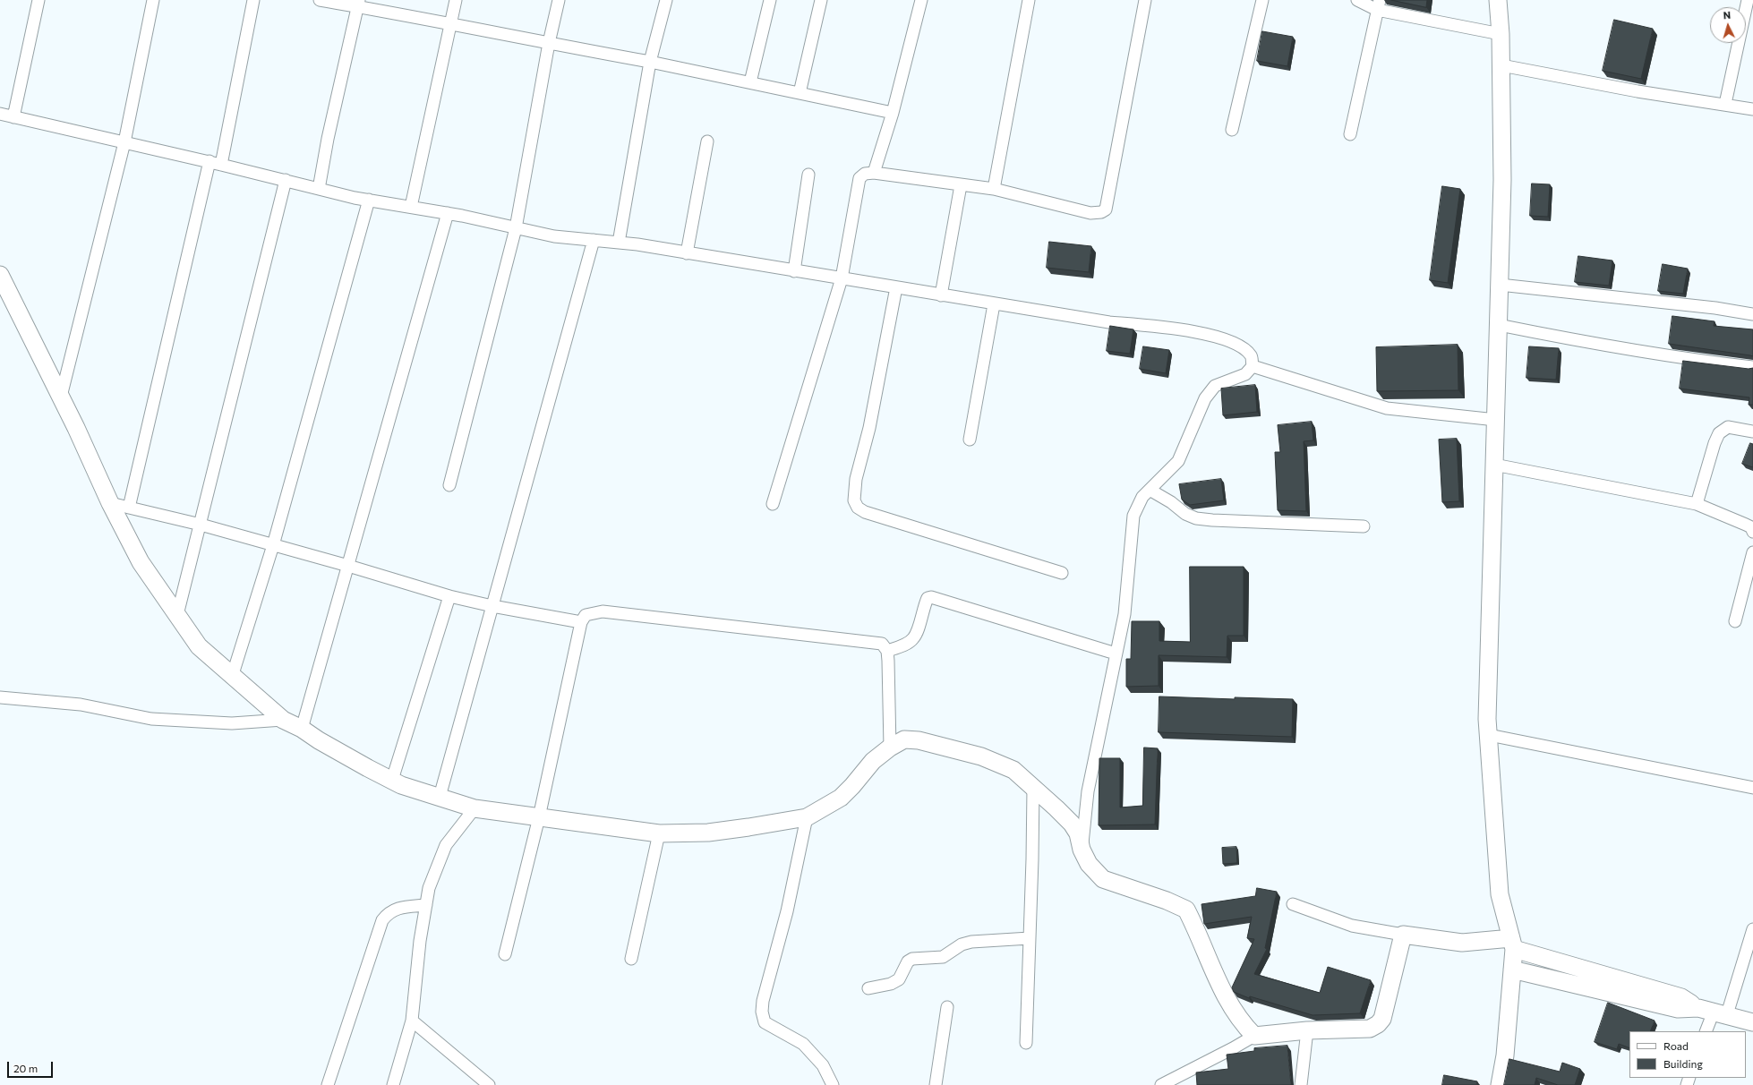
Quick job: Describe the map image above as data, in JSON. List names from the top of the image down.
{
  "legend": ["Road", "Building"],
  "scale_bar": "20 m",
  "north": "top"
}
